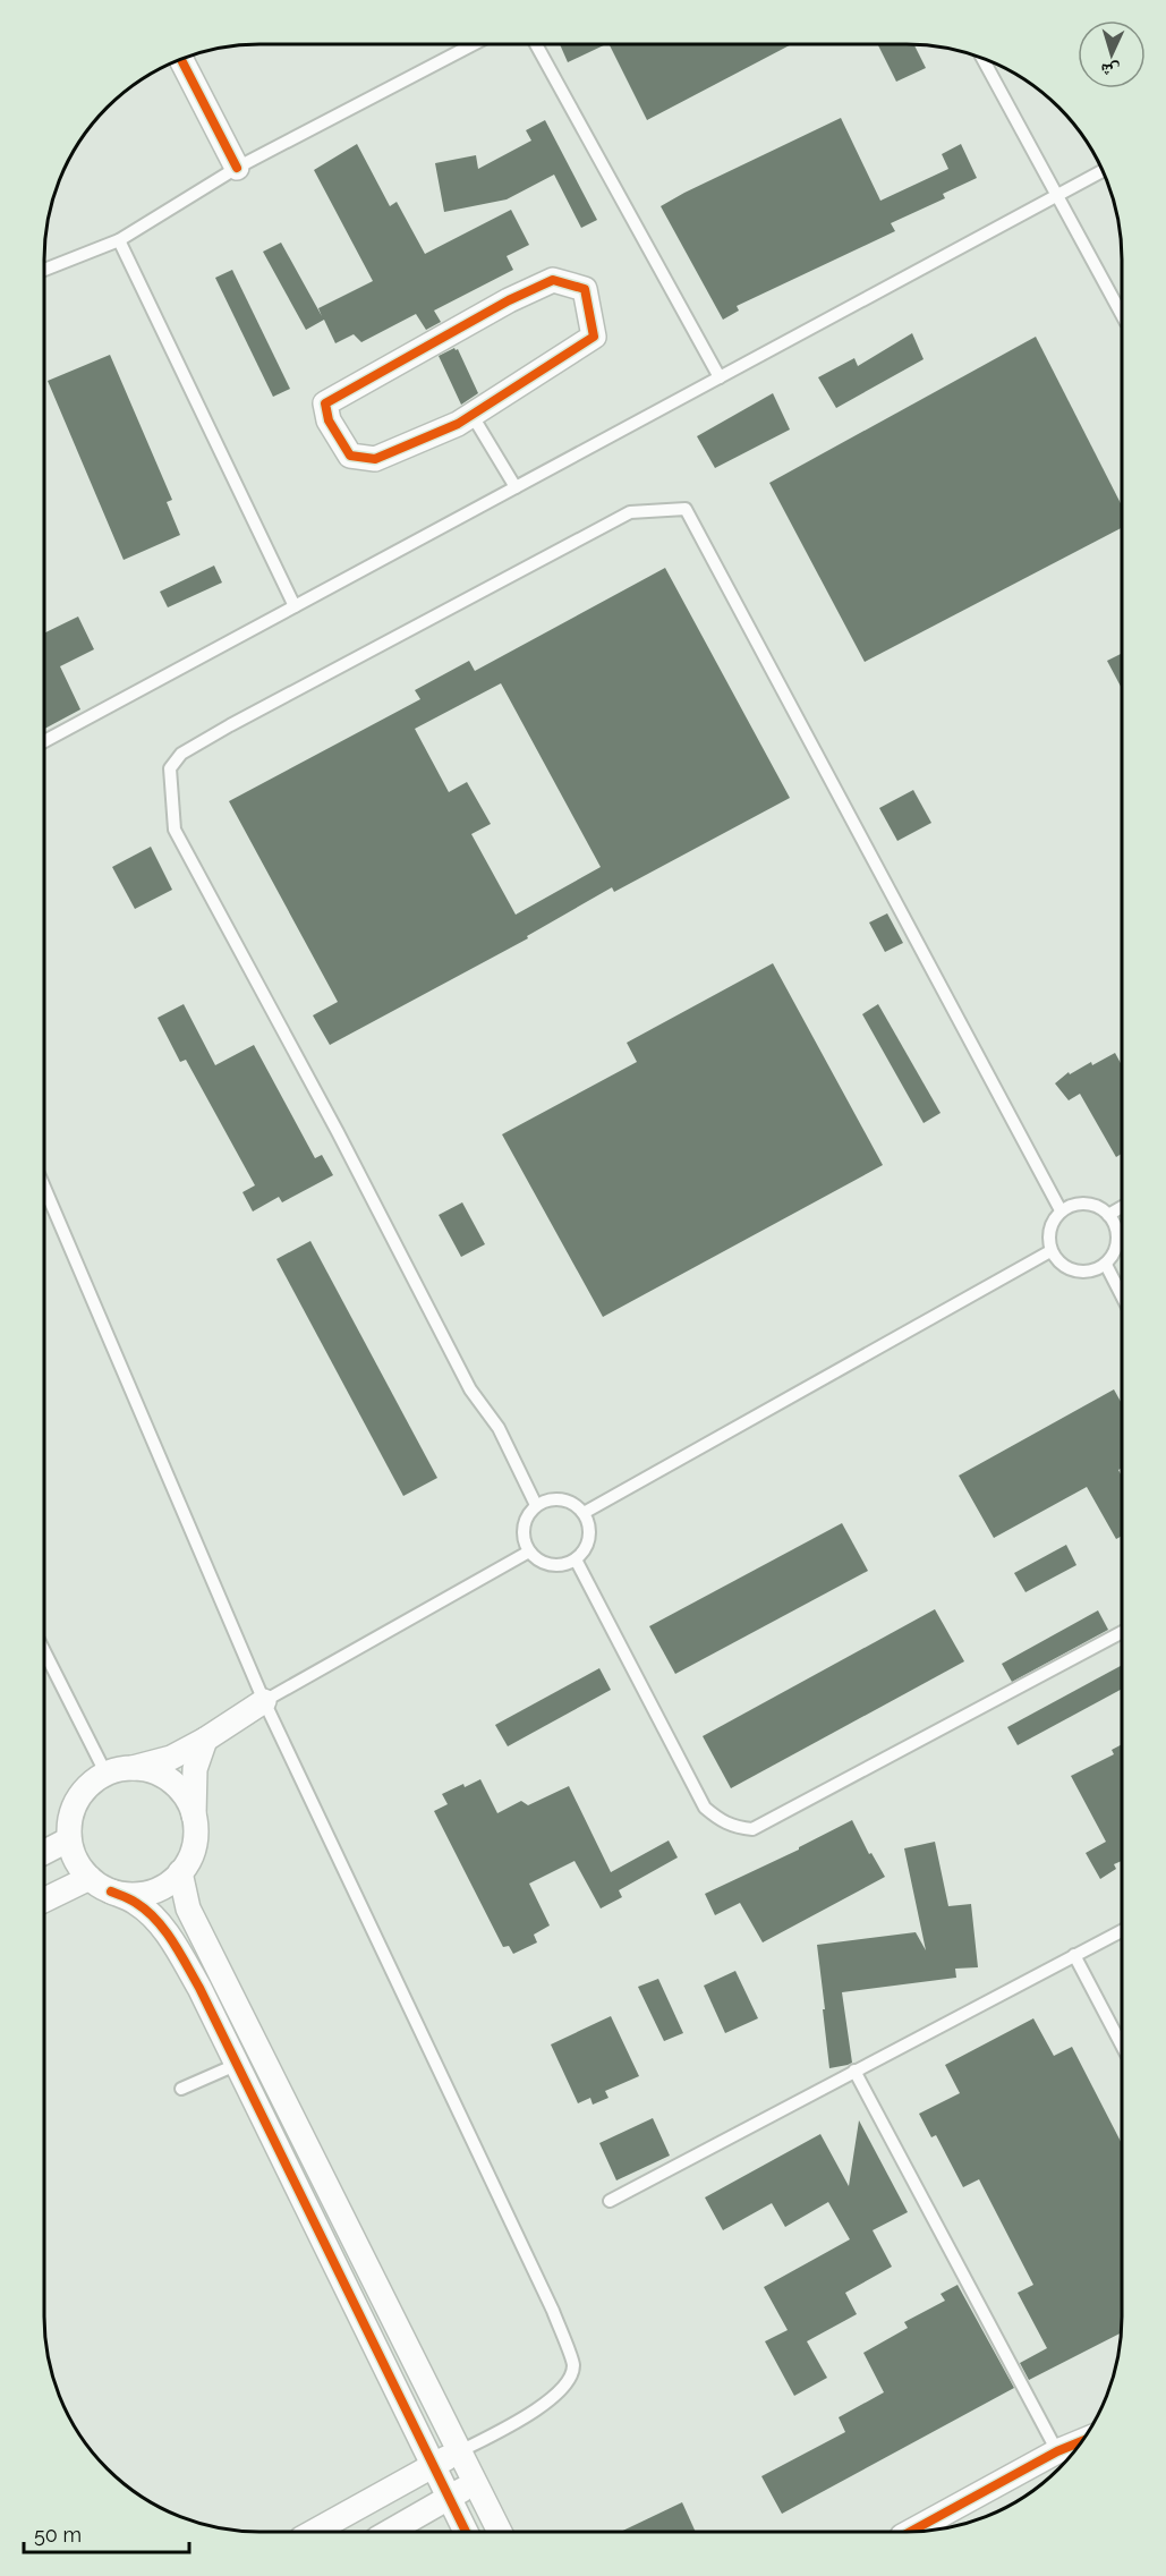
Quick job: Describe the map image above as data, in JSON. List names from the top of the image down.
{
  "scale_bar": "50 m",
  "north": "bottom"
}
